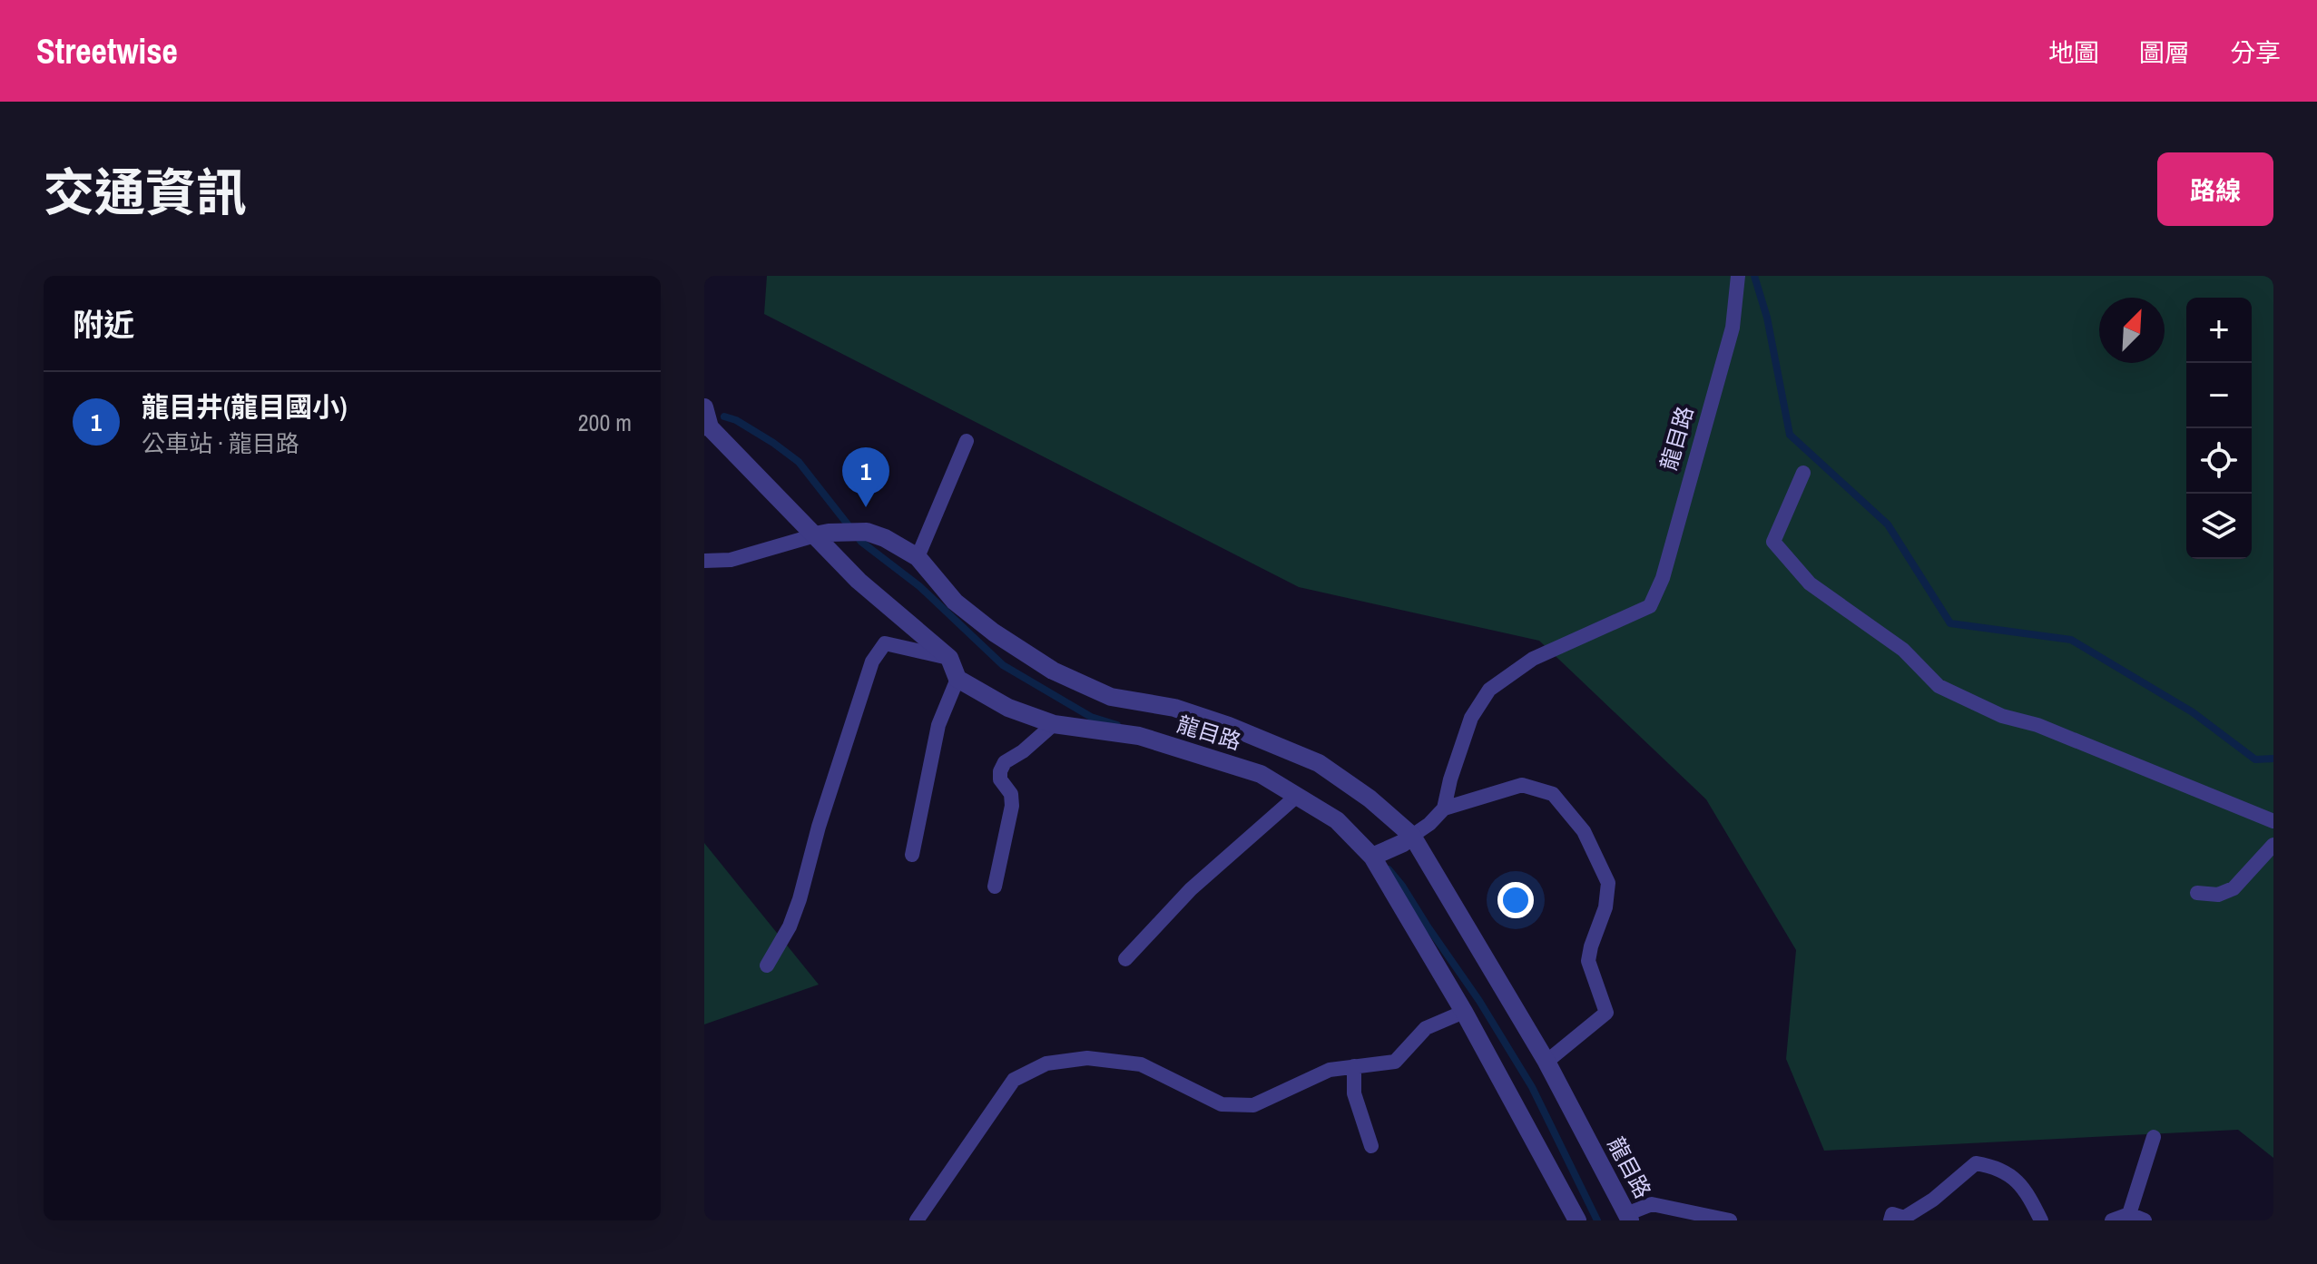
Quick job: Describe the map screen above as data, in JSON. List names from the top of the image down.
{
  "streets": {
    "street": ["龍目路"]
  },
  "north": "top right",
  "page": {
    "header": "Streetwise",
    "nav": ["地圖", "圖層", "分享"],
    "title": "交通資訊",
    "buttons": "路線",
    "heading": "附近",
    "map_buttons": ["+", "−"],
    "list": [
      {
        "mark": "1",
        "name": "龍目井(龍目國小)",
        "note": "公車站 · 龍目路",
        "value": "200 m"
      }
    ],
    "pins": "1"
  }
}
